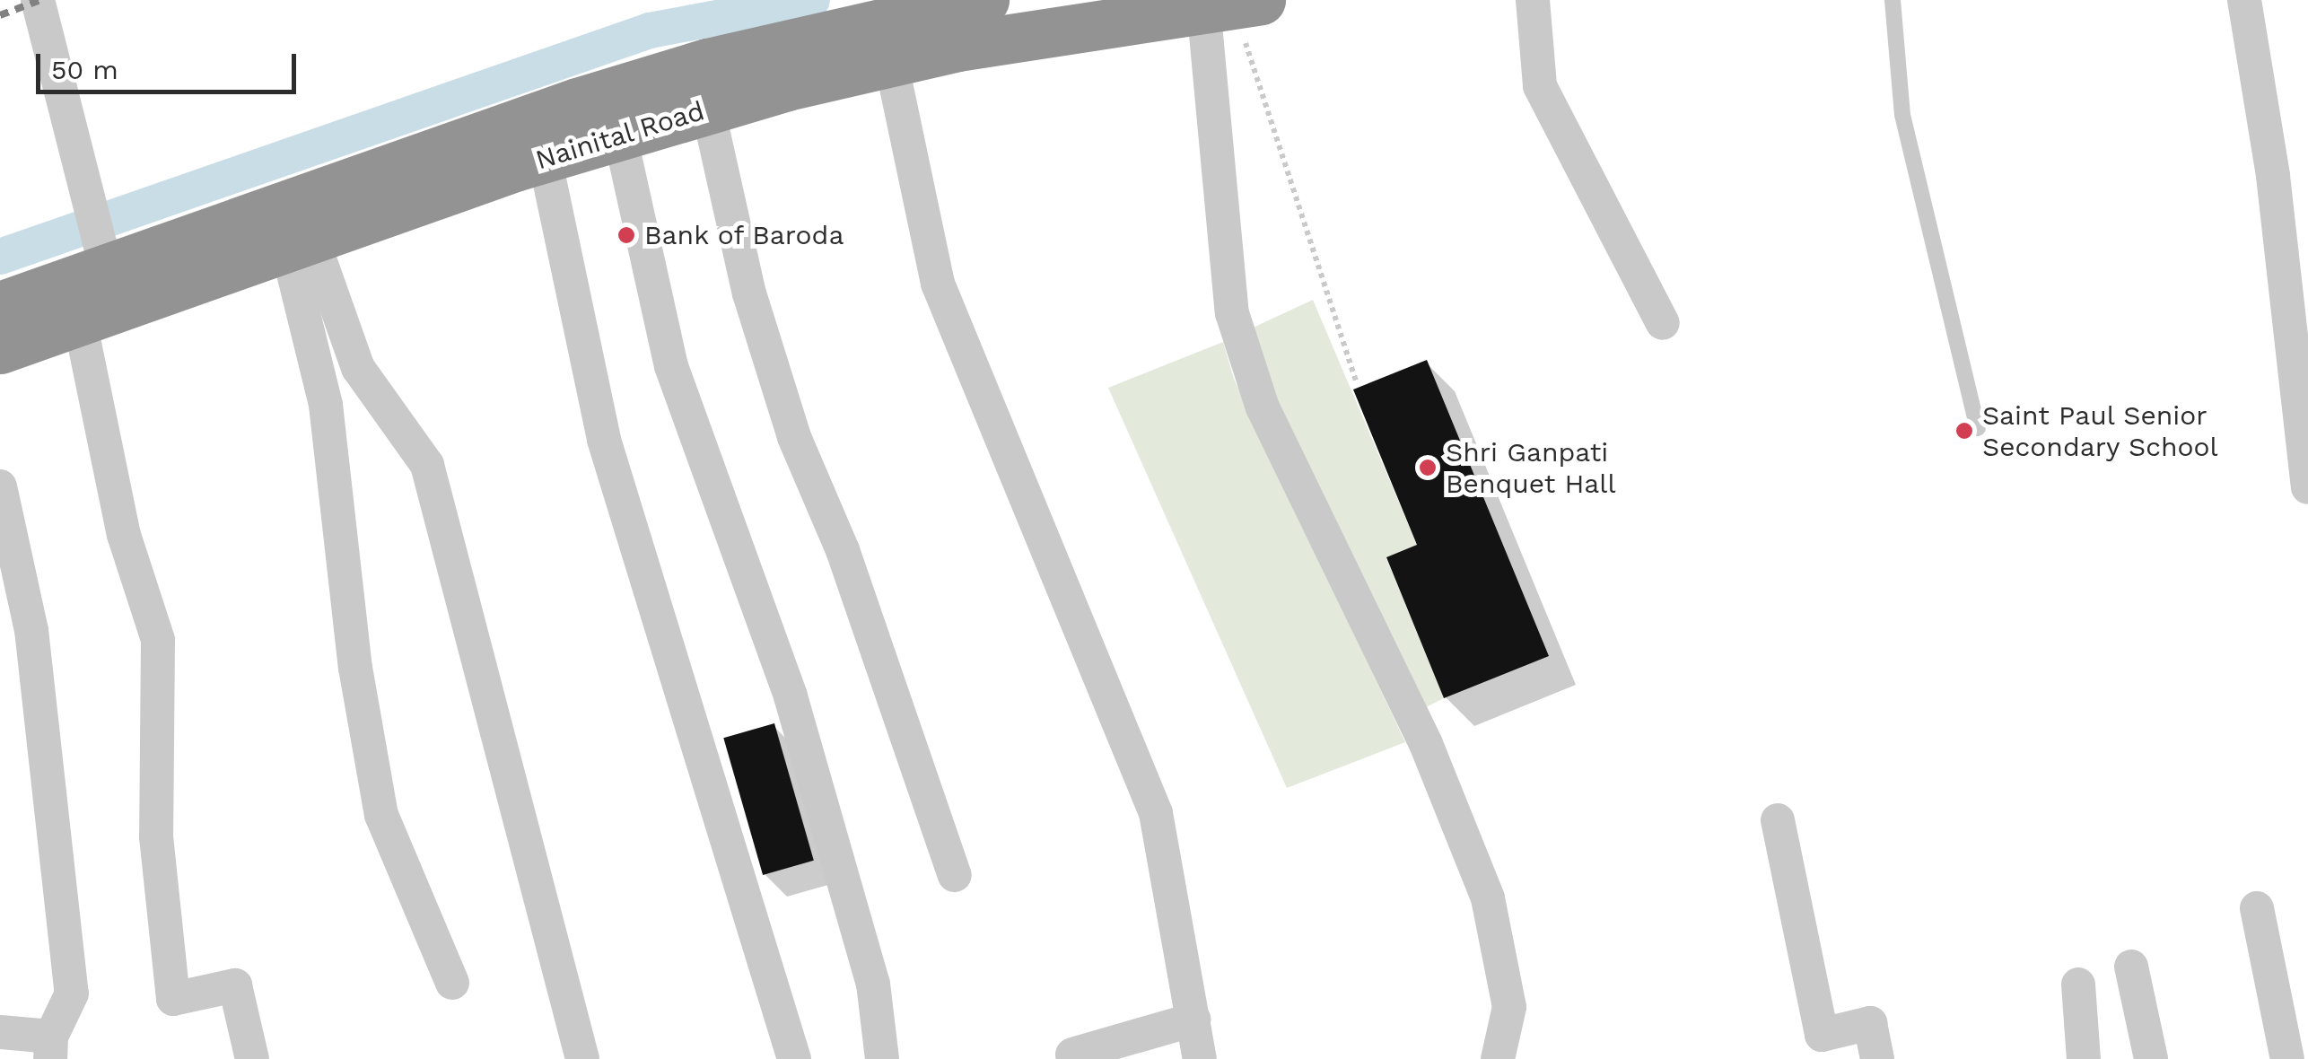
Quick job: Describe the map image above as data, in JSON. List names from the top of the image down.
{
  "streets": {
    "highway": ["Nainital Road"]
  },
  "places": ["Bank of Baroda", "Saint Paul Senior Secondary School", "Shri Ganpati Benquet Hall"],
  "scale_bar": "50 m"
}
